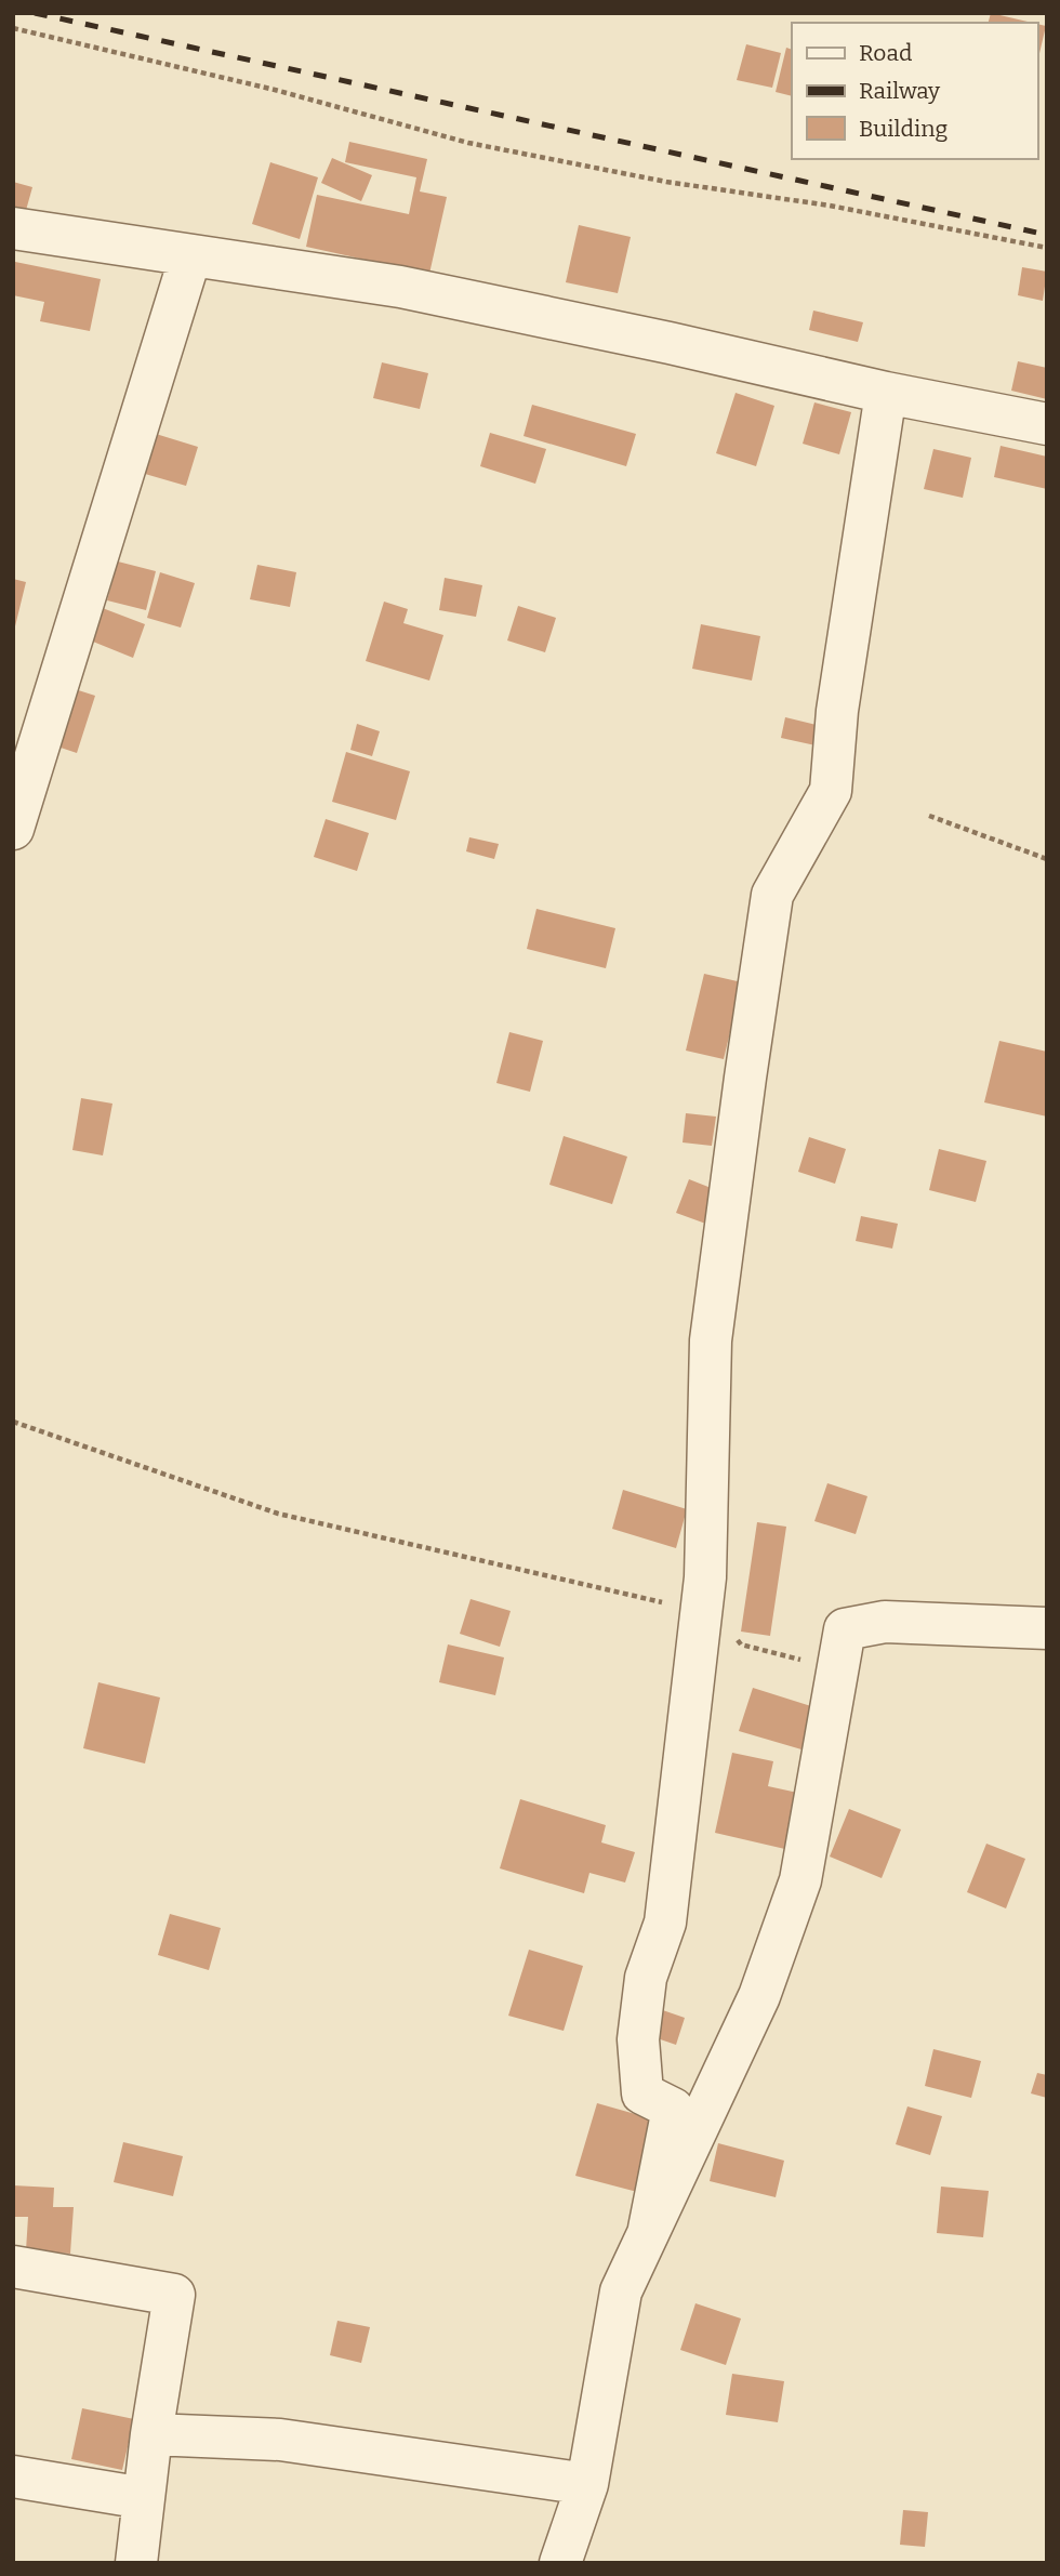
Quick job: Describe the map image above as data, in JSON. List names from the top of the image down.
{
  "legend": ["Road", "Railway", "Building"]
}
